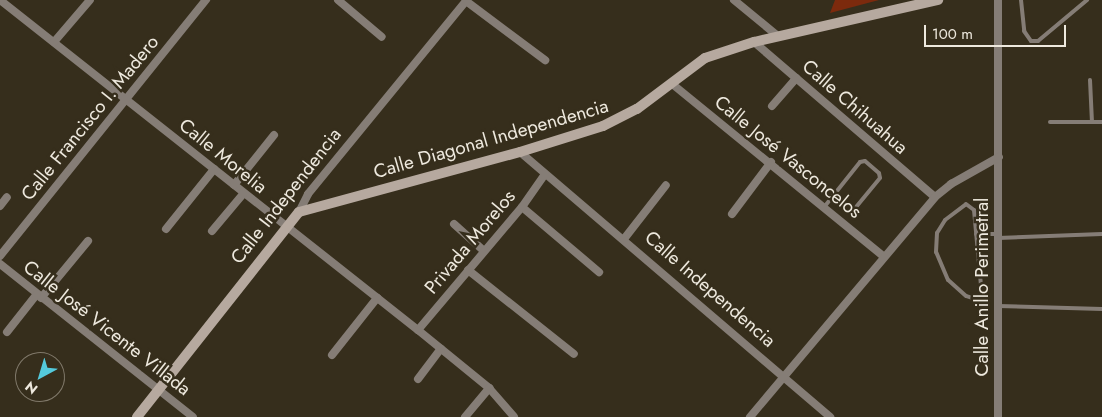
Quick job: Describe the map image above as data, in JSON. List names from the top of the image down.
{
  "streets": {
    "main road": ["Calle Diagonal Independencia", "Calle Independencia"],
    "street": [
      "Calle Chihuahua",
      "Calle Francisco I. Madero",
      "Calle Morelia",
      "Calle José Vasconcelos",
      "Privada Morelos",
      "Calle Anillo Perimetral",
      "Calle José Vicente Villada"
    ]
  },
  "crossings": [
    ["Calle Chihuahua", "Calle Diagonal Independencia"],
    ["Calle Chihuahua", "Calle Anillo Perimetral"],
    ["Calle Francisco I. Madero", "Calle Morelia"],
    ["Calle Diagonal Independencia", "Calle José Vasconcelos"],
    ["Calle Diagonal Independencia", "Calle Independencia"],
    ["Calle Morelia", "Calle Independencia"],
    ["Calle Morelia", "Privada Morelos"],
    ["Calle José Vasconcelos", "Calle Anillo Perimetral"],
    ["Calle Independencia", "Privada Morelos"],
    ["Calle Independencia", "Calle Anillo Perimetral"],
    ["Calle Independencia", "Calle José Vicente Villada"]
  ],
  "scale_bar": "100 m",
  "north": "bottom left"
}
